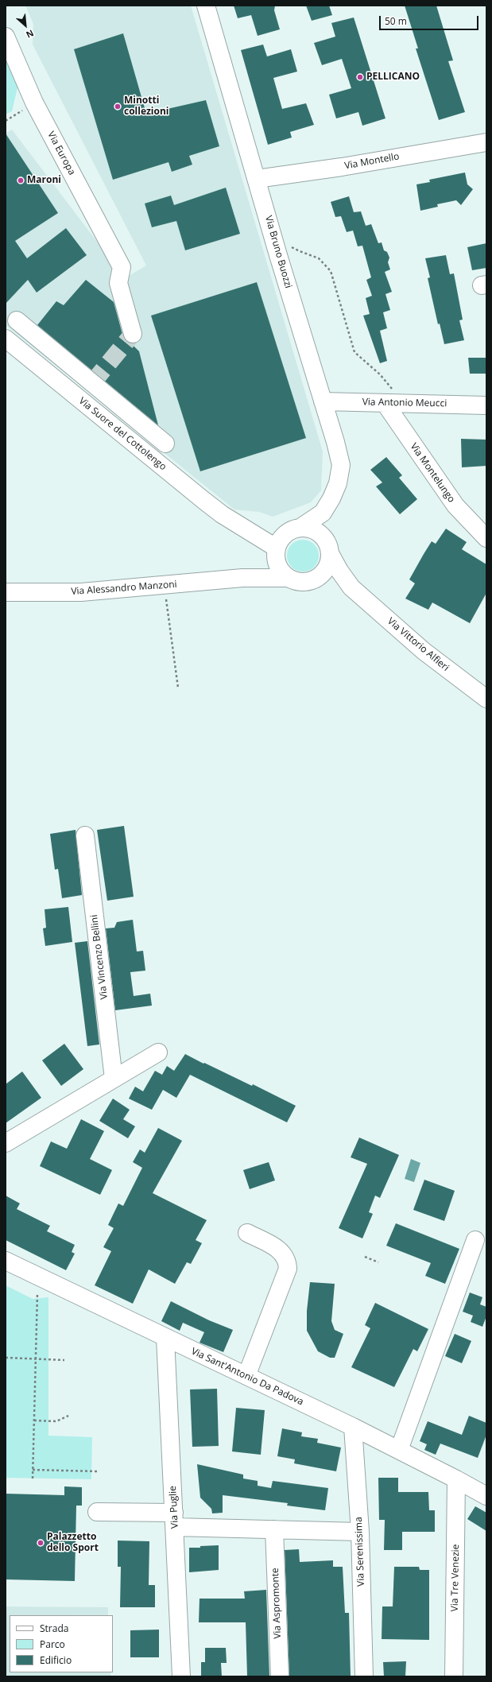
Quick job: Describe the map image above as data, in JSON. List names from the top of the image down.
{
  "streets": {
    "street": [
      "Via Europa",
      "Via Montello",
      "Via Bruno Buozzi",
      "Via Antonio Meucci",
      "Via Suore del Cottolengo",
      "Via Montelungo",
      "Via Alessandro Manzoni",
      "Via Vittorio Alfieri",
      "Via Vincenzo Bellini",
      "Via Sant'Antonio Da Padova",
      "Via Puglie",
      "Via Serenissima",
      "Via Tre Venezie",
      "Via Aspromonte"
    ]
  },
  "crossings": [
    ["Via Montello", "Via Bruno Buozzi"],
    ["Via Bruno Buozzi", "Via Antonio Meucci"],
    ["Via Bruno Buozzi", "Via Suore del Cottolengo"],
    ["Via Bruno Buozzi", "Via Alessandro Manzoni"],
    ["Via Bruno Buozzi", "Via Vittorio Alfieri"],
    ["Via Antonio Meucci", "Via Montelungo"],
    ["Via Suore del Cottolengo", "Via Alessandro Manzoni"],
    ["Via Suore del Cottolengo", "Via Vittorio Alfieri"],
    ["Via Alessandro Manzoni", "Via Vittorio Alfieri"],
    ["Via Sant'Antonio Da Padova", "Via Puglie"],
    ["Via Sant'Antonio Da Padova", "Via Serenissima"],
    ["Via Sant'Antonio Da Padova", "Via Tre Venezie"]
  ],
  "places": [
    "PELLICANO",
    "Minotti collezioni",
    "Maroni",
    "Palazzetto dello Sport"
  ],
  "legend": ["Strada", "Parco", "Edificio"],
  "scale_bar": "50 m",
  "north": "bottom right"
}
